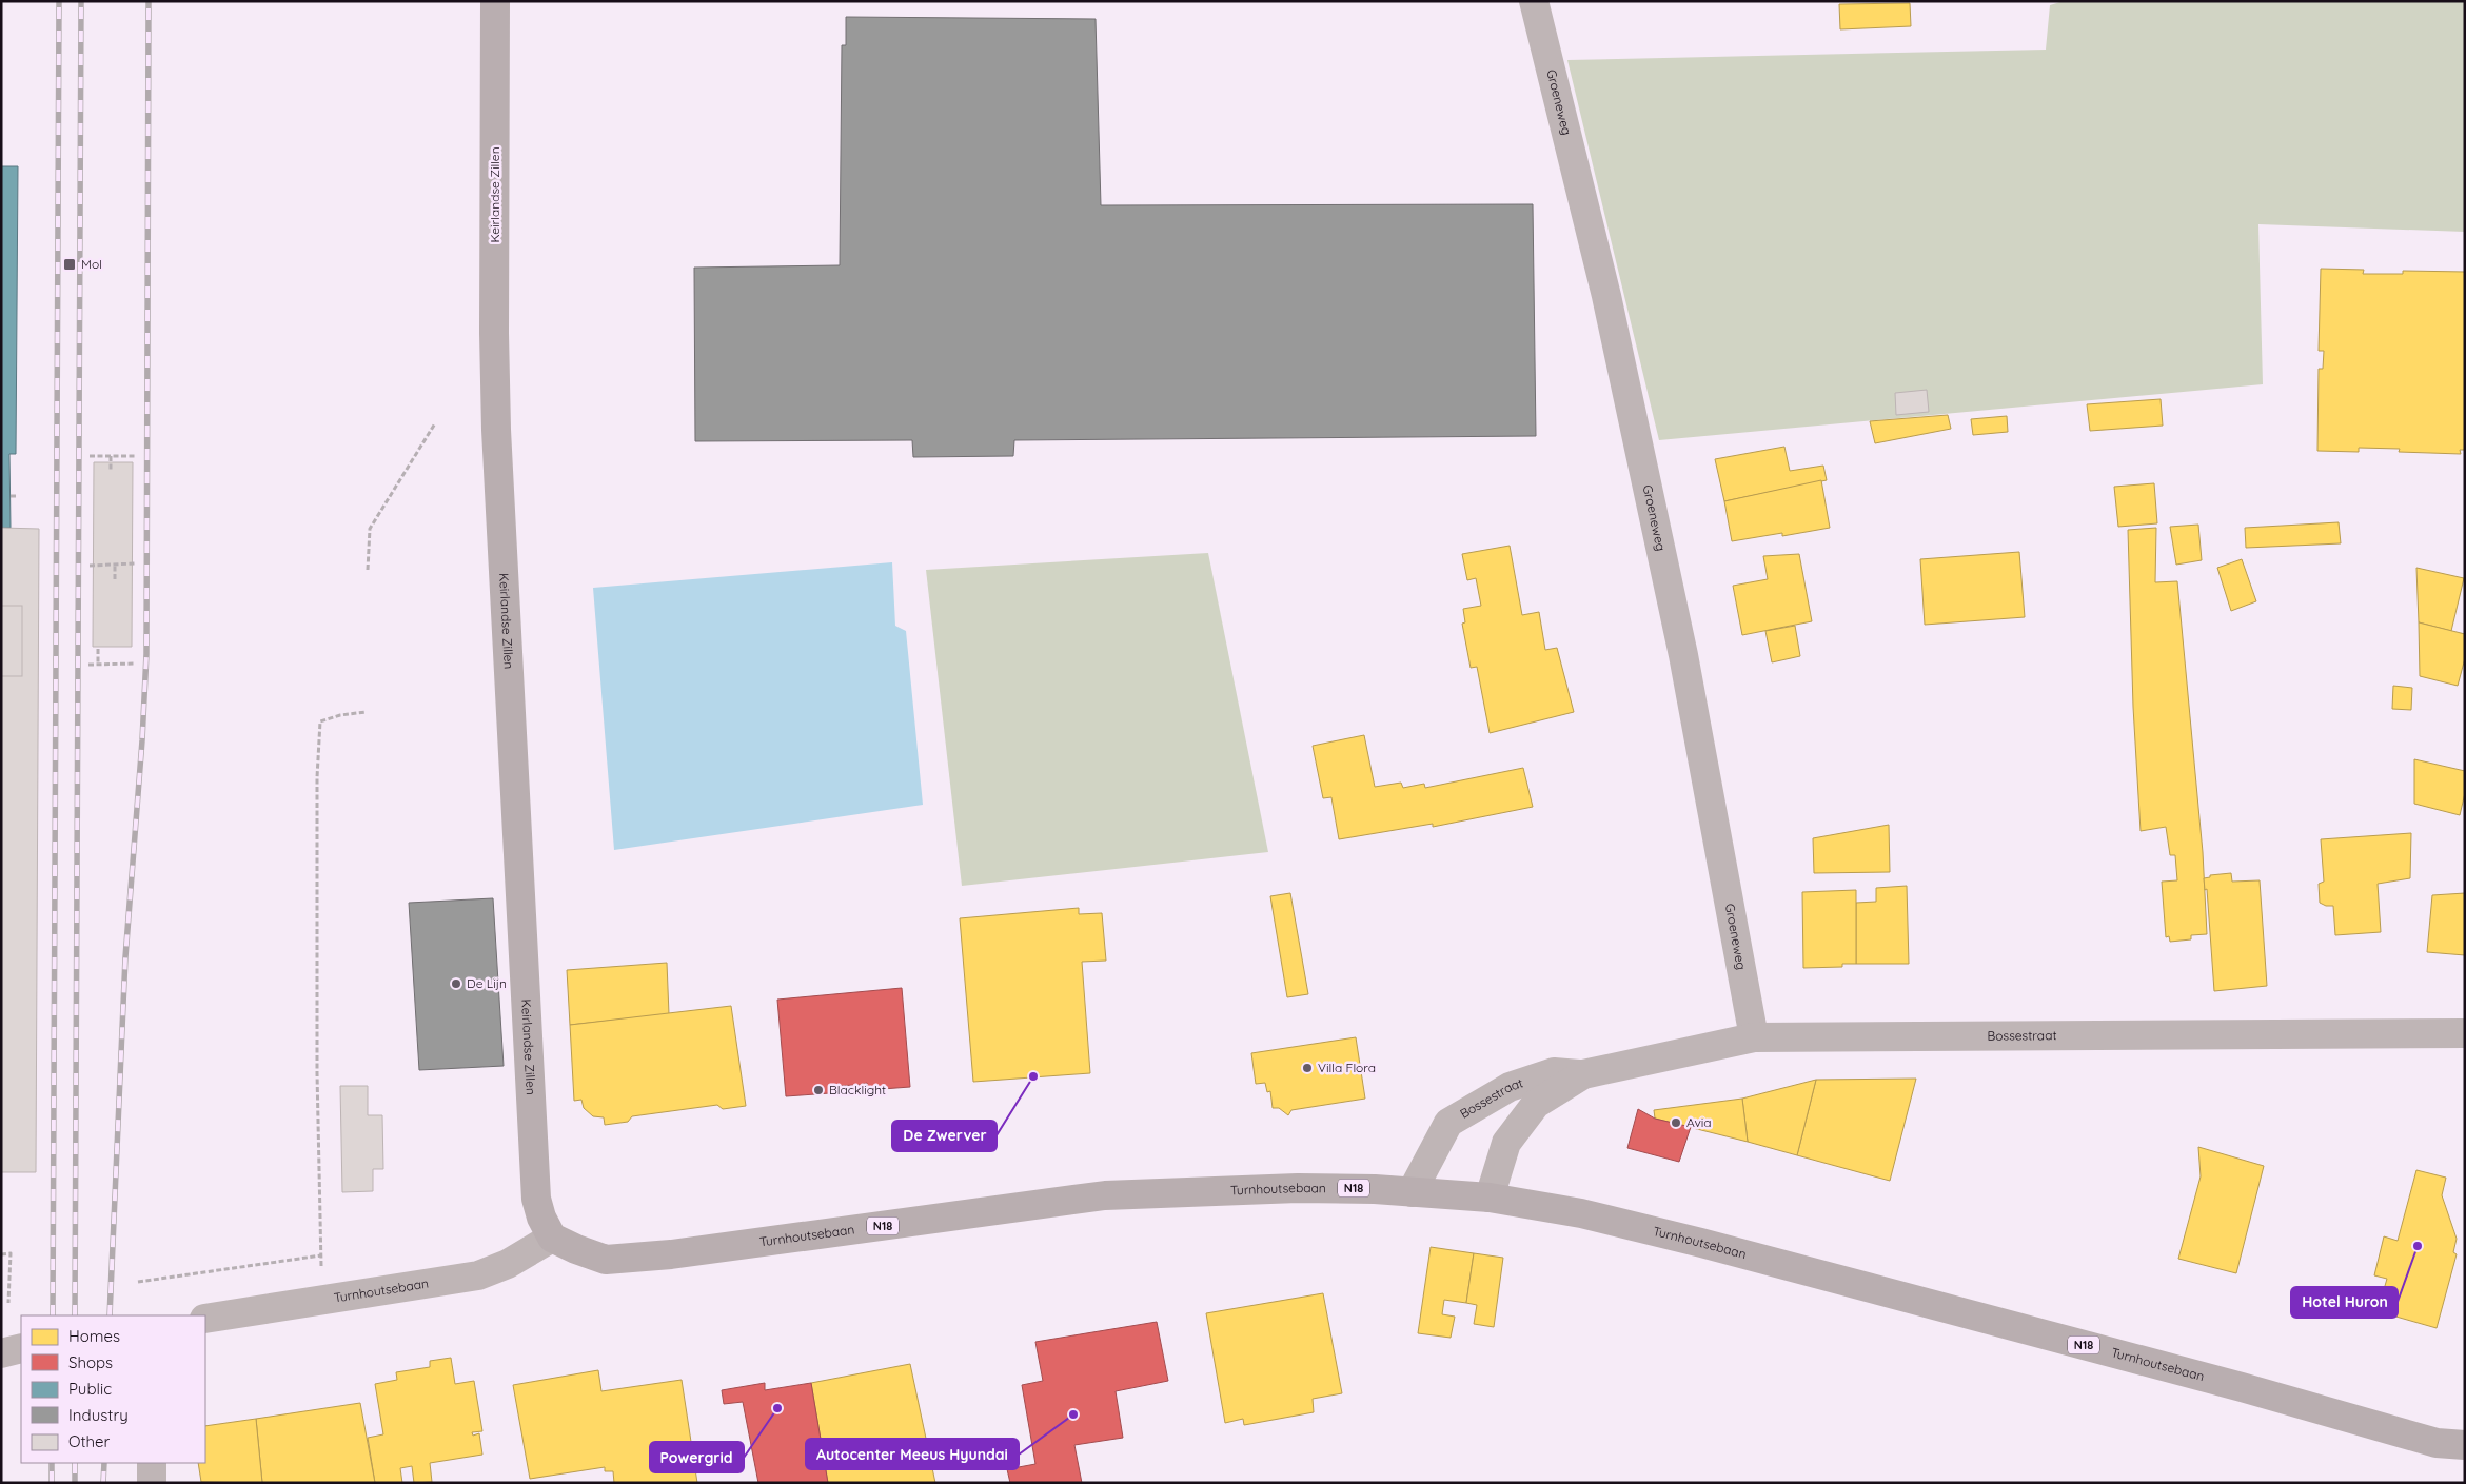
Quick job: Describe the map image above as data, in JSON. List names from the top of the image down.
{
  "streets": {
    "main road": ["Keirlandse Zillen", "N18", "Turnhoutsebaan"],
    "street": ["Groeneweg", "Bossestraat"]
  },
  "crossings": [
    ["Groeneweg", "Bossestraat"],
    ["Keirlandse Zillen", "Turnhoutsebaan"],
    ["Bossestraat", "Turnhoutsebaan"]
  ],
  "places": {
    "transit": ["Mol"],
    "other": [
      "De Lijn",
      "Villa Flora",
      "De Zwerver",
      "Blacklight",
      "Avia",
      "Hotel Huron",
      "Powergrid",
      "Autocenter Meeus Hyundai"
    ]
  },
  "legend": [
    "Homes",
    "Shops",
    "Public",
    "Industry",
    "Other"
  ]
}
